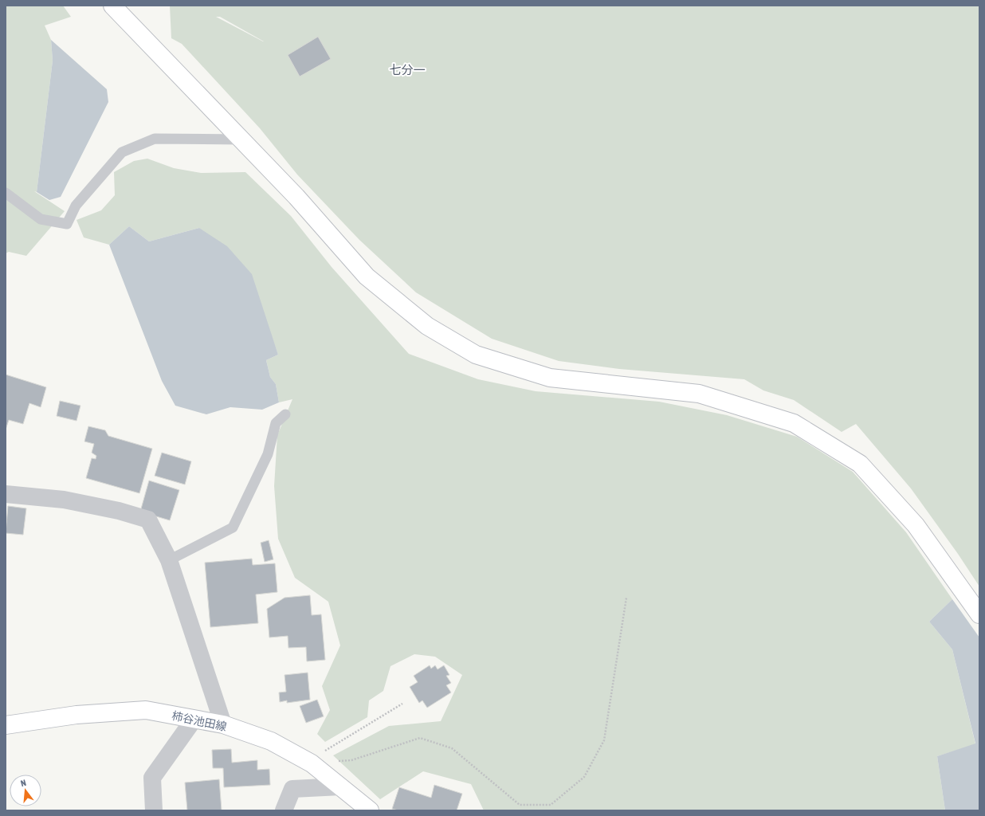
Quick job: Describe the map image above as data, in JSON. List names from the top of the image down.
{
  "streets": {
    "street": ["柿谷池田線"]
  },
  "districts": ["七分一"],
  "north": "top"
}
